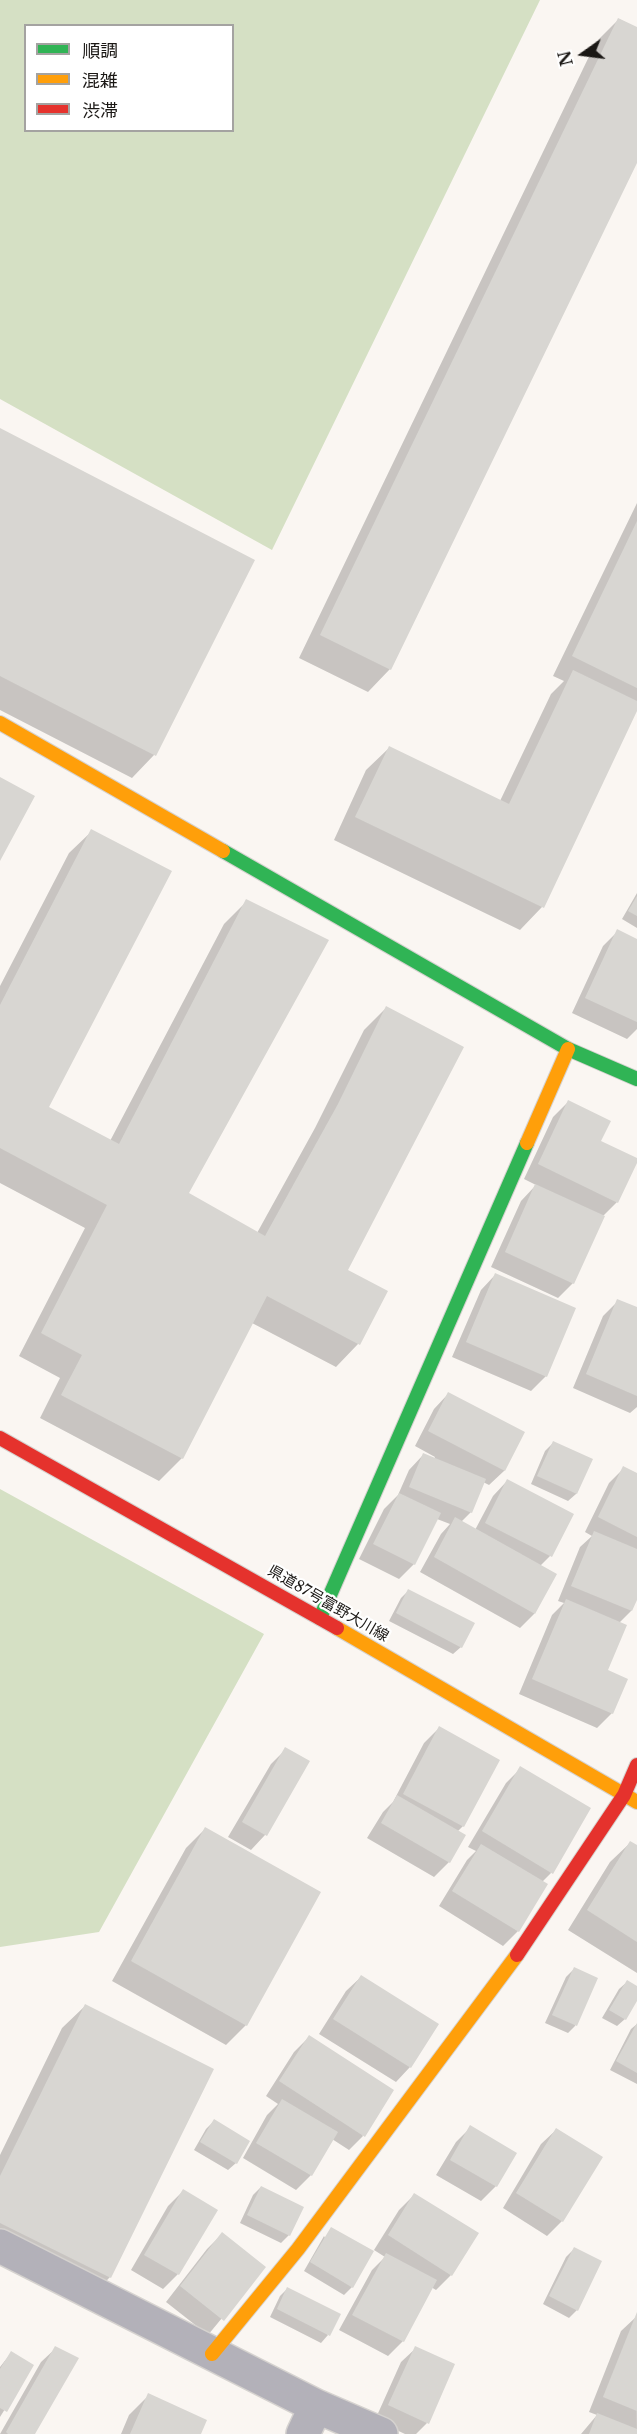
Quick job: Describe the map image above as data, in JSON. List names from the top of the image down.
{
  "streets": {
    "street": ["県道87号富野大川線"]
  },
  "legend": ["順調", "混雑", "渋滞"],
  "north": "left"
}
